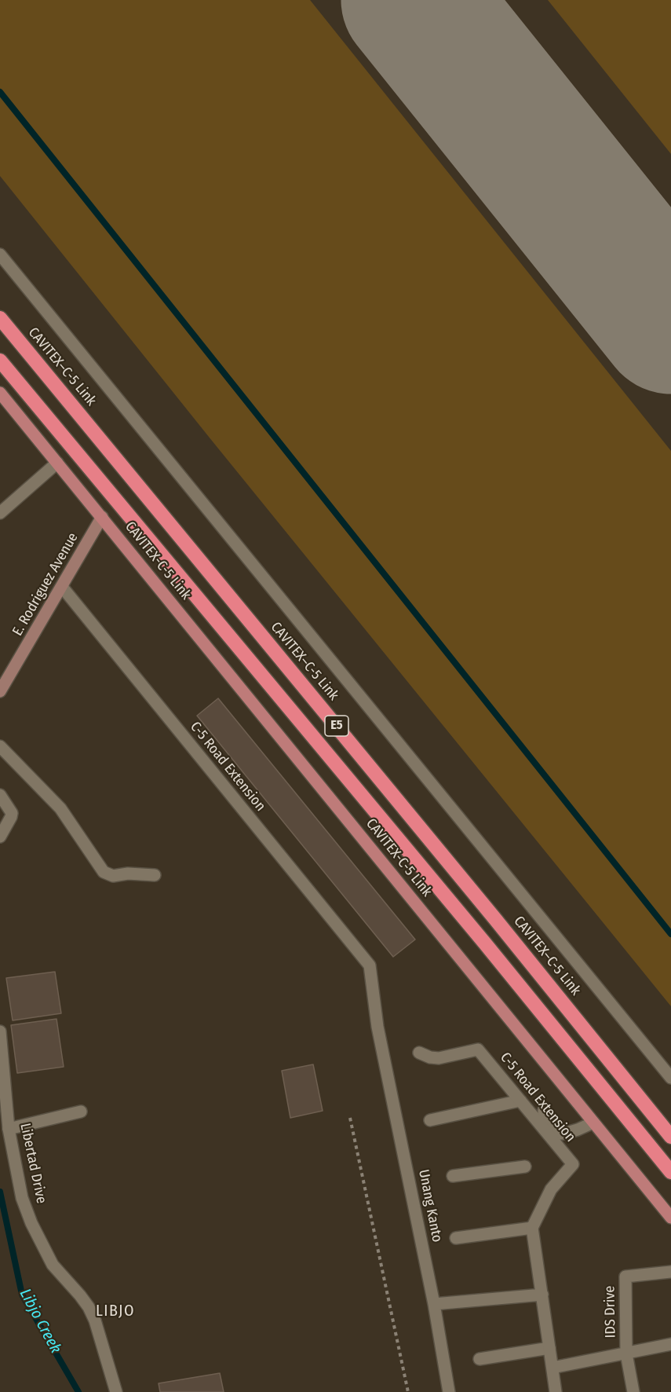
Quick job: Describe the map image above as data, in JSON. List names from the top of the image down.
{
  "streets": {
    "highway": ["CAVITEX–C-5 Link", "E5"],
    "main road": ["CAVITEX-C-5 Link", "E. Rodriguez Avenue"],
    "street": [
      "C-5 Road Extension",
      "Libertad Drive",
      "Unang Kanto",
      "IDS Drive"
    ]
  },
  "crossings": [
    ["CAVITEX-C-5 Link", "E. Rodriguez Avenue"],
    ["E. Rodriguez Avenue", "C-5 Road Extension"],
    ["C-5 Road Extension", "Unang Kanto"]
  ],
  "districts": ["LIBJO"],
  "water": ["Libjo Creek"]
}
